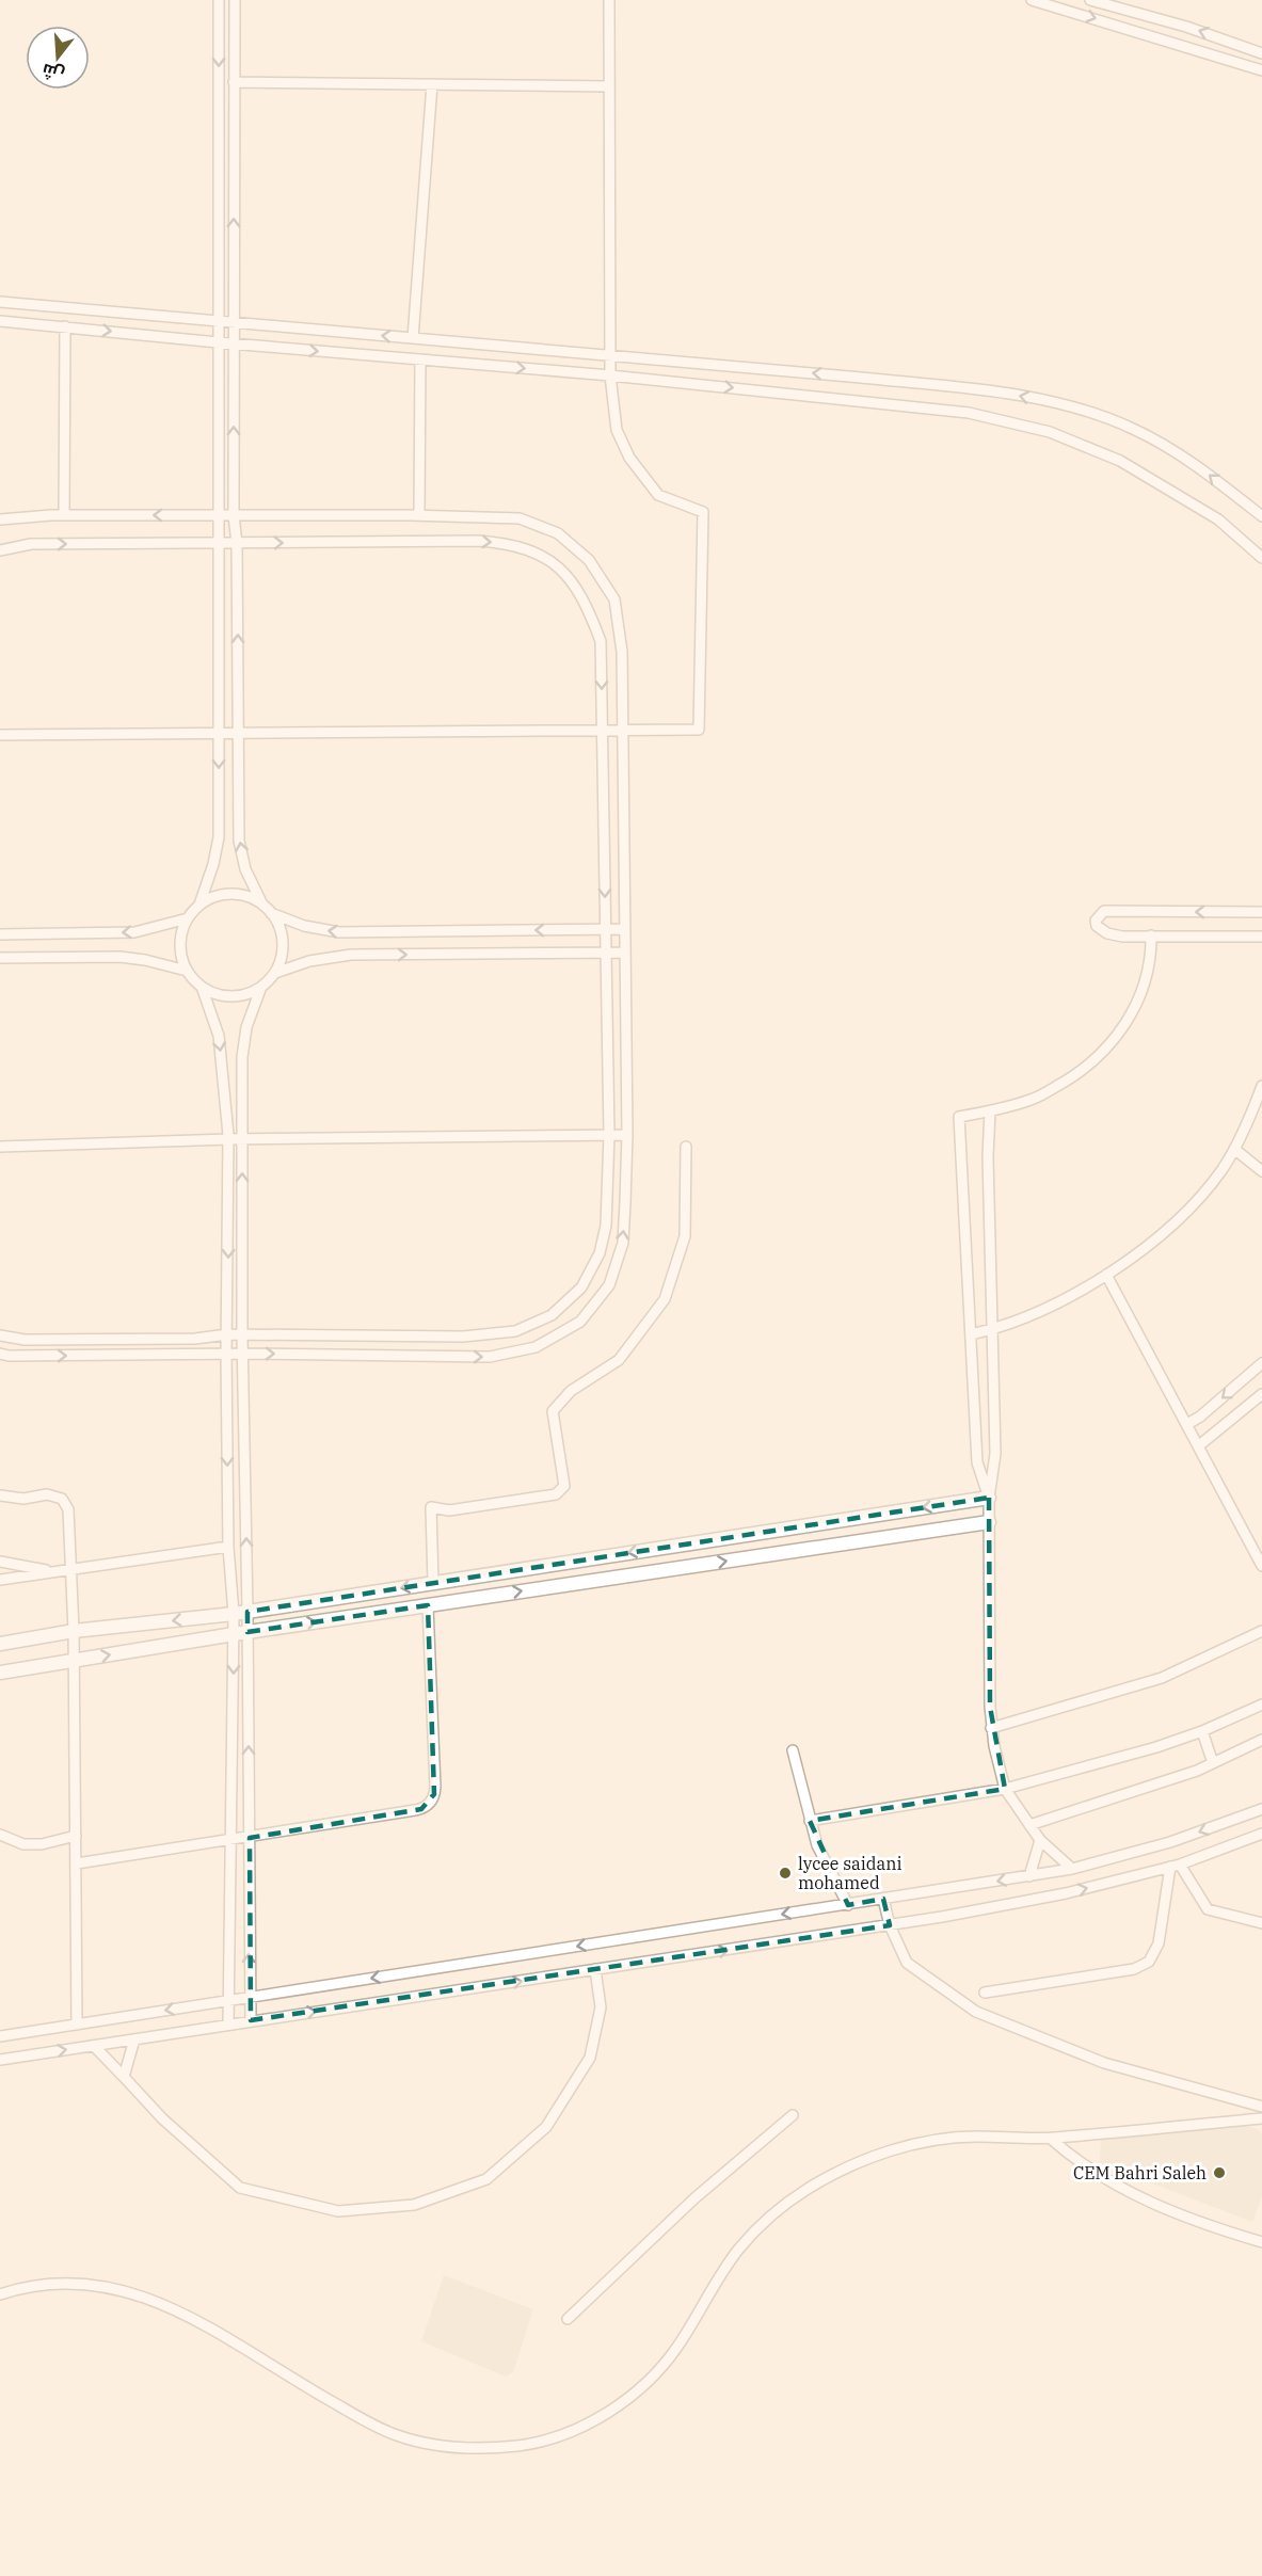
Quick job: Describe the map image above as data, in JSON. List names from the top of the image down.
{
  "places": ["lycee saidani mohamed", "CEM Bahri Saleh"],
  "north": "bottom"
}
